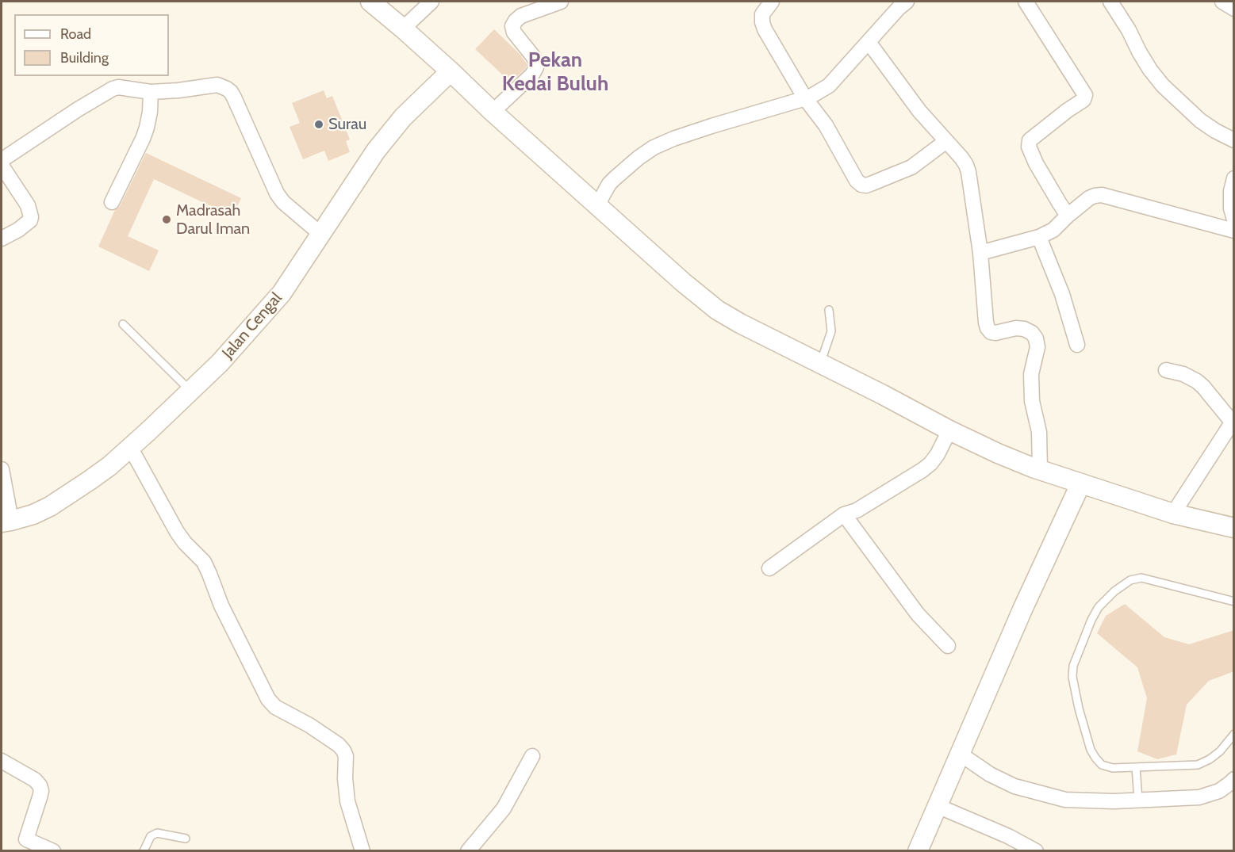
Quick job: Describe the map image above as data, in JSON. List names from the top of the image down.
{
  "streets": {
    "street": ["Jalan Cengal"]
  },
  "districts": ["Pekan Kedai Buluh"],
  "places": ["Surau", "Madrasah Darul Iman"],
  "legend": ["Road", "Building"]
}
